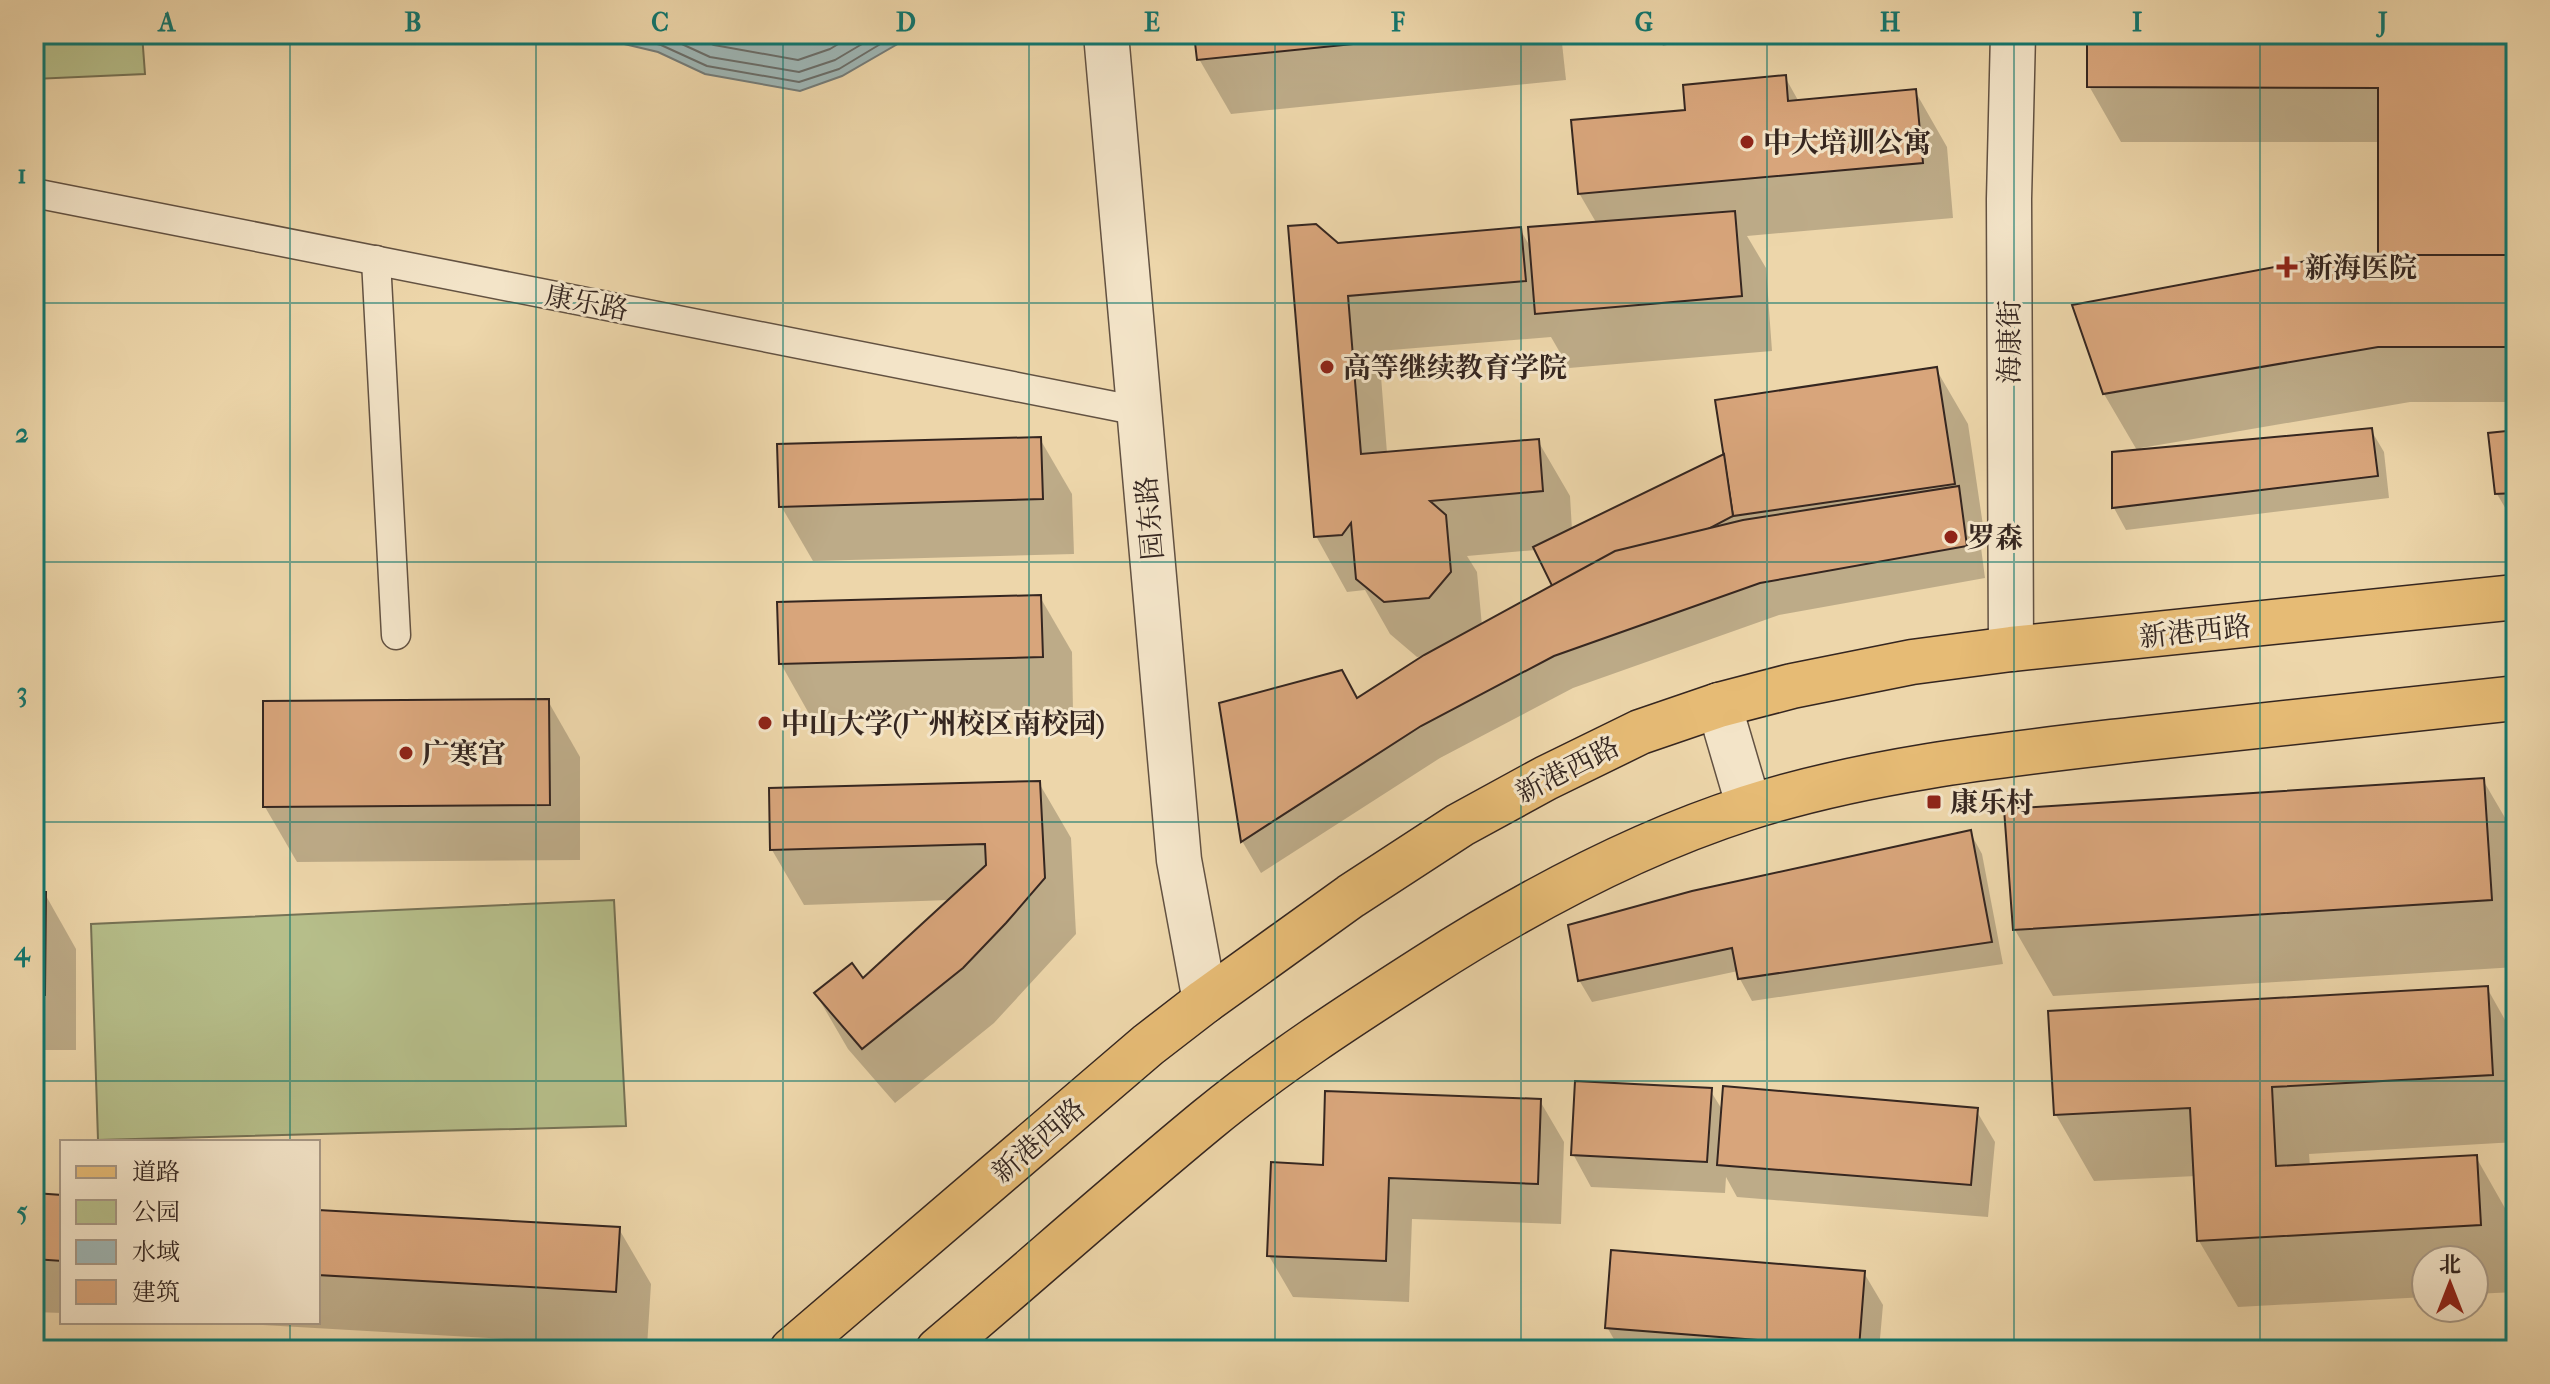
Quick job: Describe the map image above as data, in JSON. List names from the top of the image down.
{
  "streets": {
    "main road": ["新港西路"],
    "street": ["海康街", "园东路"],
    "lane": ["康乐路"]
  },
  "crossings": [
    ["康乐路", "园东路"],
    ["海康街", "新港西路"],
    ["园东路", "新港西路"]
  ],
  "places": {
    "other": [
      "中大培训公寓",
      "高等继续教育学院",
      "罗森",
      "中山大学(广州校区南校园)",
      "广寒宫"
    ],
    "health": ["新海医院"],
    "transit": ["康乐村"]
  },
  "legend": [
    "道路",
    "公园",
    "水域",
    "建筑"
  ],
  "north": "top",
  "grid": {
    "columns": [
      "A",
      "B",
      "C",
      "D",
      "E",
      "F",
      "G",
      "H",
      "I",
      "J"
    ],
    "rows": [
      "1",
      "2",
      "3",
      "4",
      "5"
    ]
  }
}
